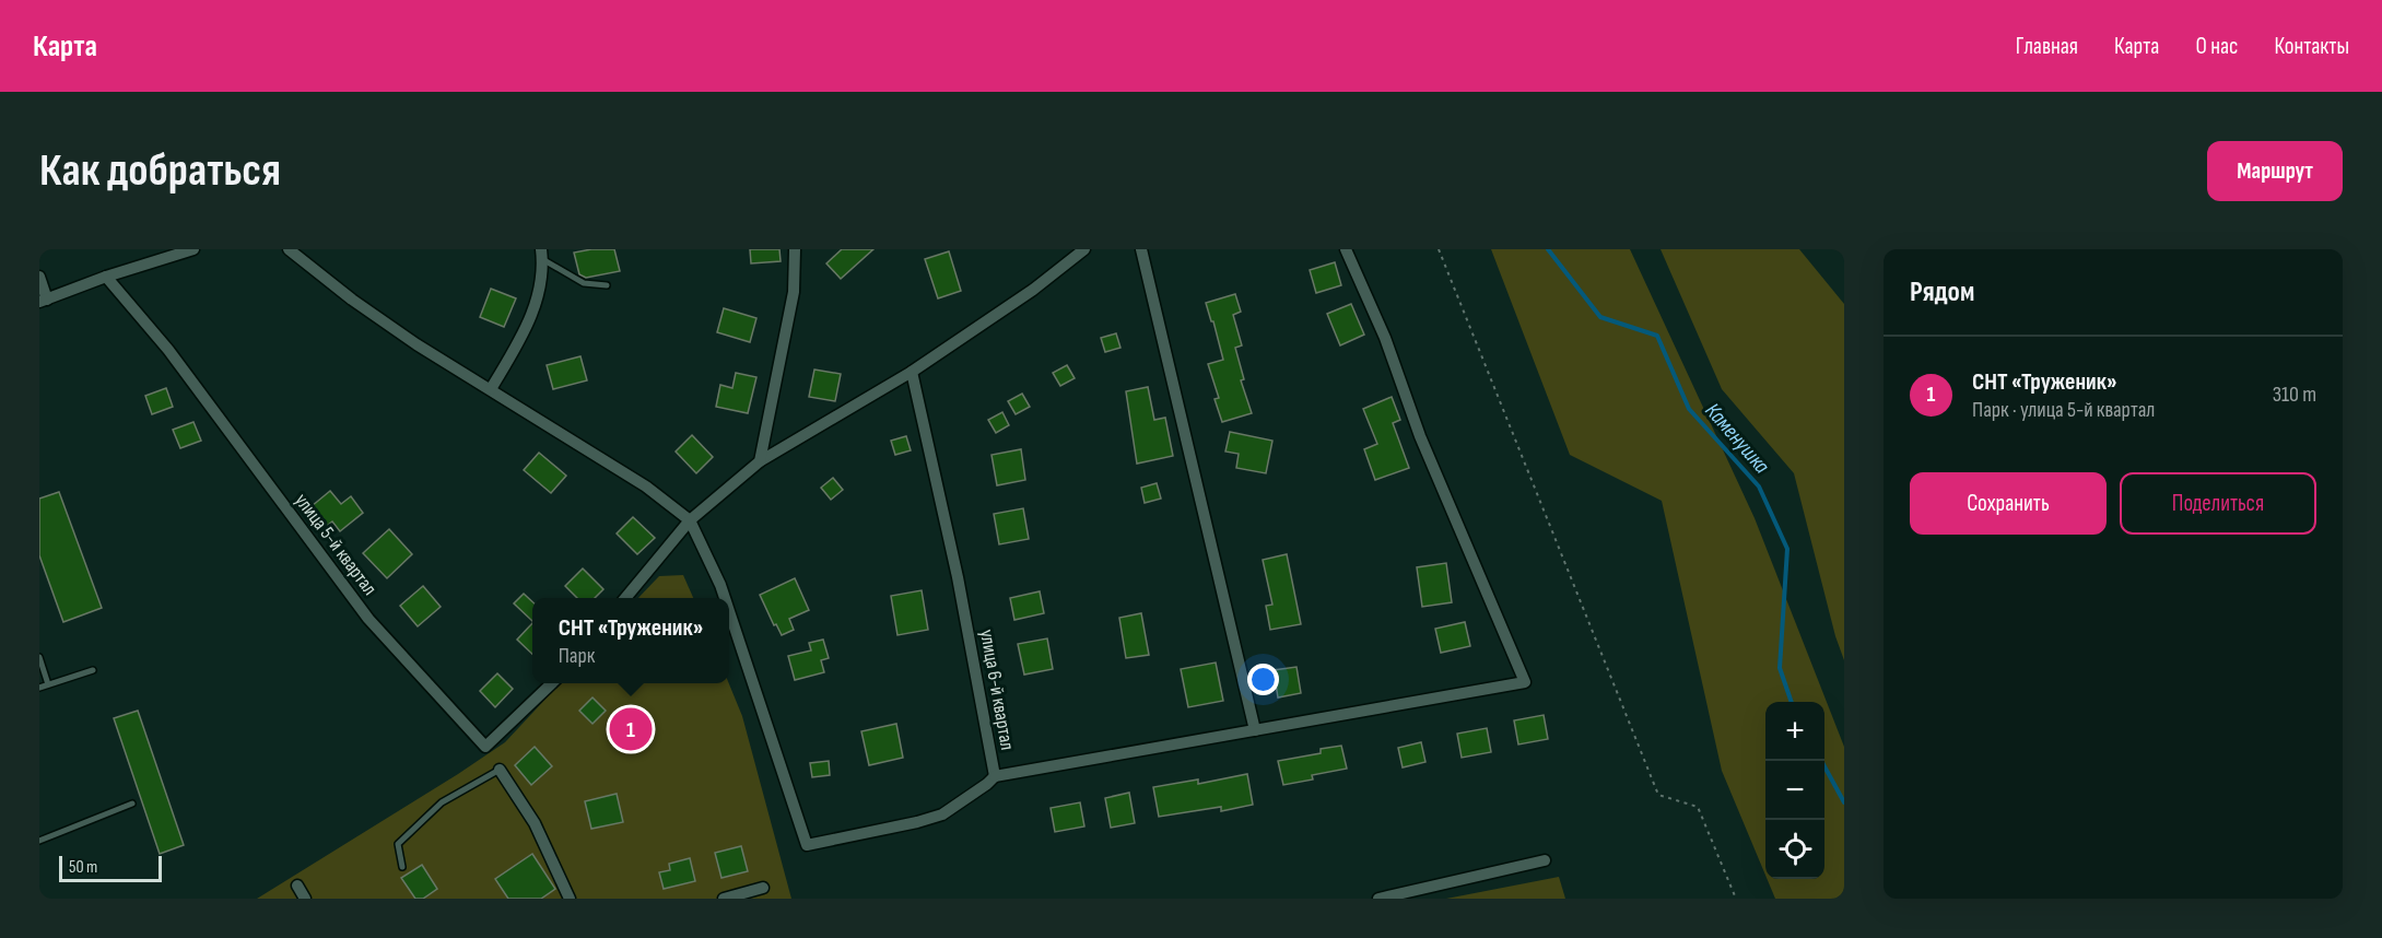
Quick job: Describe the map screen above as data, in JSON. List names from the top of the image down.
{
  "streets": {
    "street": ["улица 5-й квартал", "улица 6-й квартал"]
  },
  "water": ["Каменушка"],
  "scale_bar": "50 m",
  "page": {
    "header": "Карта",
    "nav": [
      "Главная",
      "Карта",
      "О нас",
      "Контакты"
    ],
    "buttons": [
      "Маршрут",
      ["Сохранить", "Поделиться"]
    ],
    "title": "Как добраться",
    "heading": "Рядом",
    "list": [
      {
        "mark": "1",
        "name": "СНТ «Труженик»",
        "note": "Парк · улица 5-й квартал",
        "value": "310 m"
      }
    ],
    "popup": ["СНТ «Труженик»", "Парк"],
    "map_buttons": ["+", "−"],
    "pins": "1",
    "scale": "50 m"
  }
}
